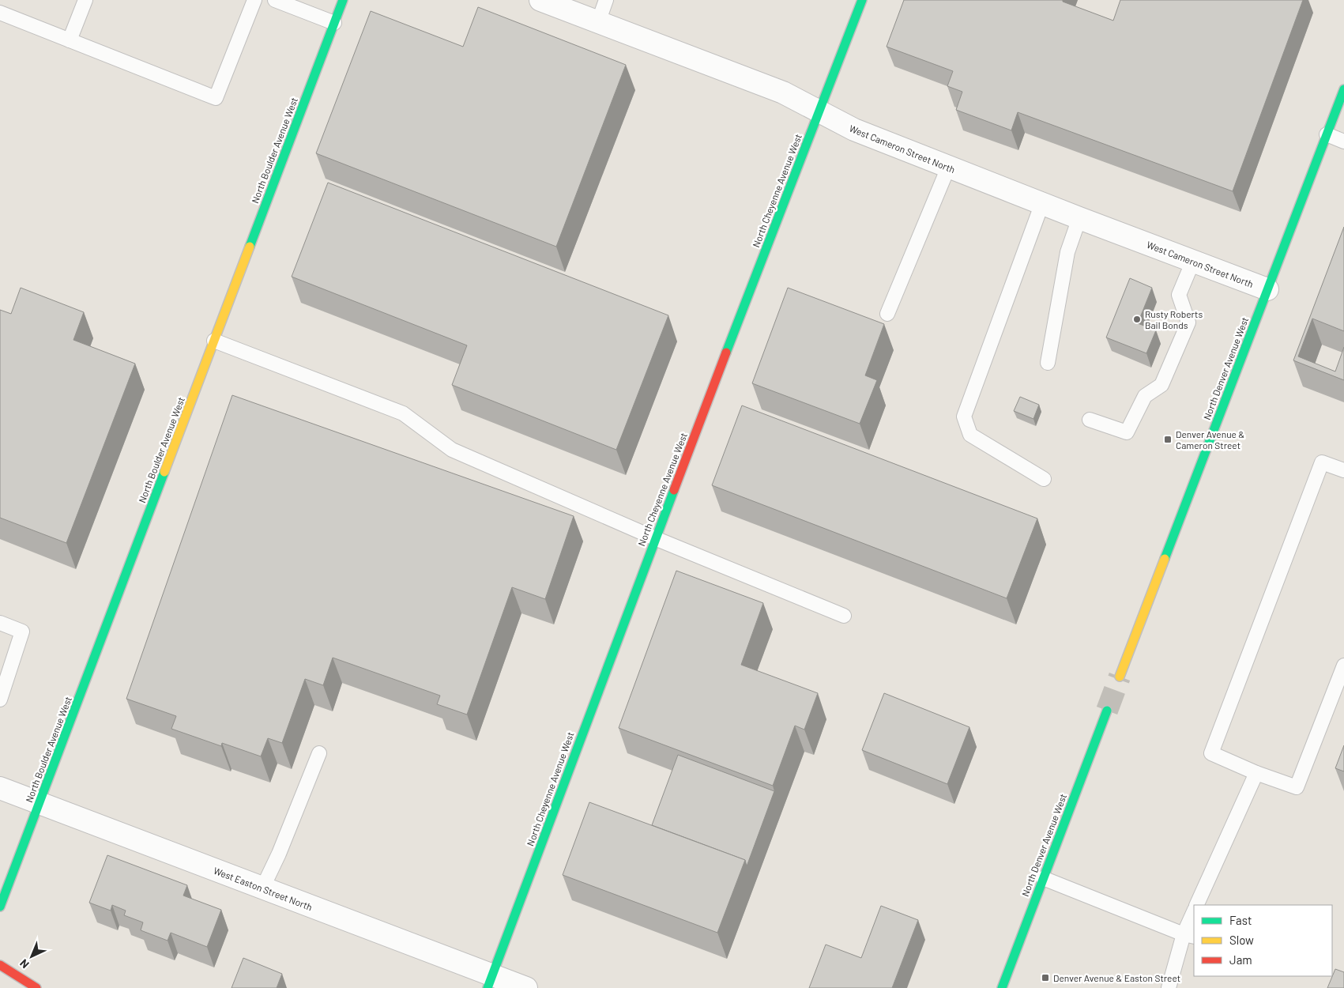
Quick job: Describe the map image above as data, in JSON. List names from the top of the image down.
{
  "streets": {
    "main road": ["North Boulder Avenue West", "North Cheyenne Avenue West", "North Denver Avenue West"],
    "street": ["West Cameron Street North", "West Easton Street North"]
  },
  "crossings": [
    ["West Cameron Street North", "North Cheyenne Avenue West"],
    ["West Cameron Street North", "North Denver Avenue West"],
    ["North Boulder Avenue West", "West Easton Street North"],
    ["North Cheyenne Avenue West", "West Easton Street North"]
  ],
  "places": {
    "other": ["Rusty Roberts Bail Bonds"],
    "transit": ["Denver Avenue & Cameron Street", "Denver Avenue & Easton Street"]
  },
  "legend": ["Fast", "Slow", "Jam"],
  "north": "bottom left"
}
